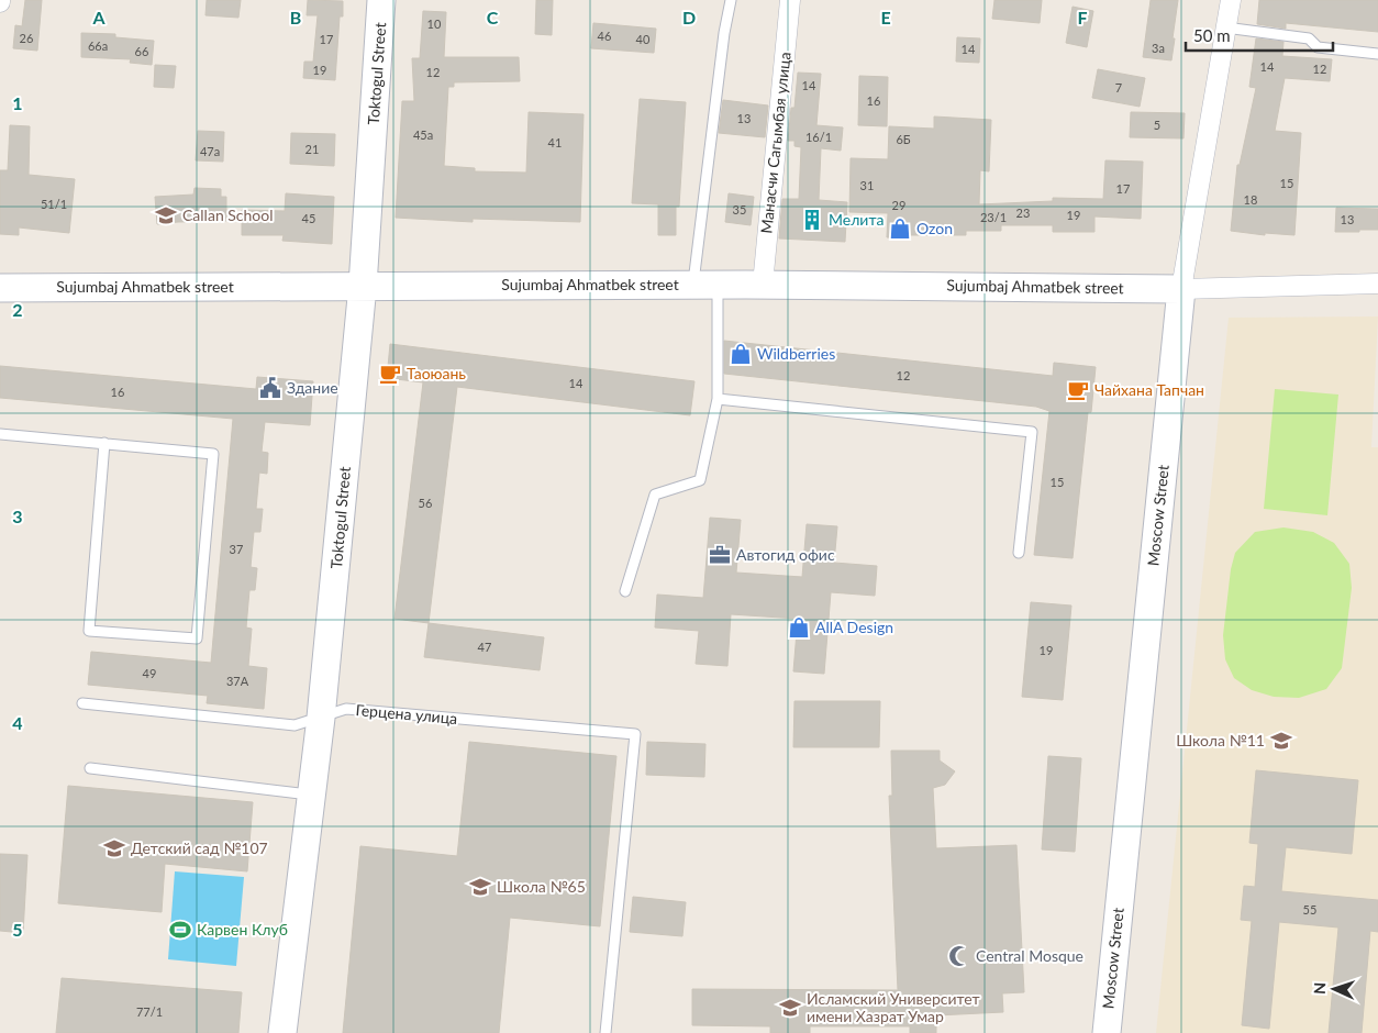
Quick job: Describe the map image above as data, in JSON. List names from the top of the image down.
{
  "streets": {
    "street": [
      "Toktogul Street",
      "Манасчи Сагымбая улица",
      "Sujumbaj Ahmatbek street",
      "Moscow Street"
    ],
    "lane": ["Герцена улица"]
  },
  "crossings": [
    ["Toktogul Street", "Sujumbaj Ahmatbek street"],
    ["Toktogul Street", "Герцена улица"],
    ["Манасчи Сагымбая улица", "Sujumbaj Ahmatbek street"],
    ["Sujumbaj Ahmatbek street", "Moscow Street"]
  ],
  "places": {
    "school or university": [
      "Callan School",
      "Школа №11",
      "Детский сад №107",
      "Школа №65",
      "Исламский Университет имени Хазрат Умар"
    ],
    "building": ["Мелита"],
    "shop": ["Ozon", "Wildberries", "AllA Design"],
    "cafe": ["Таоюань", "Чайхана Тапчан"],
    "public building": ["Здание"],
    "office": ["Автогид офис"],
    "sports": ["Карвен Клуб"],
    "mosque": ["Central Mosque"]
  },
  "house_numbers": [
    "10",
    "46",
    "26",
    "17",
    "40",
    "66а",
    "3а",
    "14",
    "66",
    "14",
    "12",
    "19",
    "12",
    "14",
    "7",
    "16",
    "13",
    "5",
    "45а",
    "16/1",
    "6Б",
    "41",
    "21",
    "47а",
    "15",
    "31",
    "17",
    "18",
    "51/1",
    "29",
    "35",
    "23",
    "19",
    "23/1",
    "45",
    "13",
    "12",
    "14",
    "16",
    "15",
    "56",
    "37",
    "47",
    "19",
    "49",
    "37А",
    "55",
    "77/1"
  ],
  "scale_bar": "50 m",
  "north": "left",
  "grid": {
    "columns": [
      "A",
      "B",
      "C",
      "D",
      "E",
      "F"
    ],
    "rows": [
      "1",
      "2",
      "3",
      "4",
      "5"
    ]
  }
}
